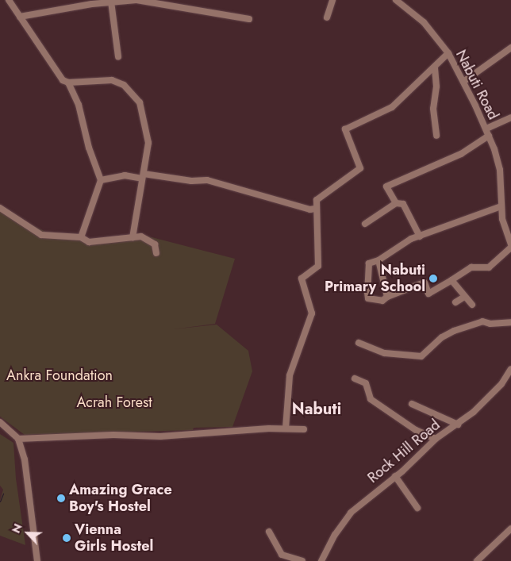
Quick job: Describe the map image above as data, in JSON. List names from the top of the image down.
{
  "streets": {
    "street": ["Nabuti Road", "Rock Hill Road"]
  },
  "districts": ["Nabuti"],
  "parks": ["Ankra Foundation", "Acrah Forest"],
  "places": ["Nabuti Primary School", "Amazing Grace Boy's Hostel", "Vienna Girls Hostel"],
  "north": "top left"
}
